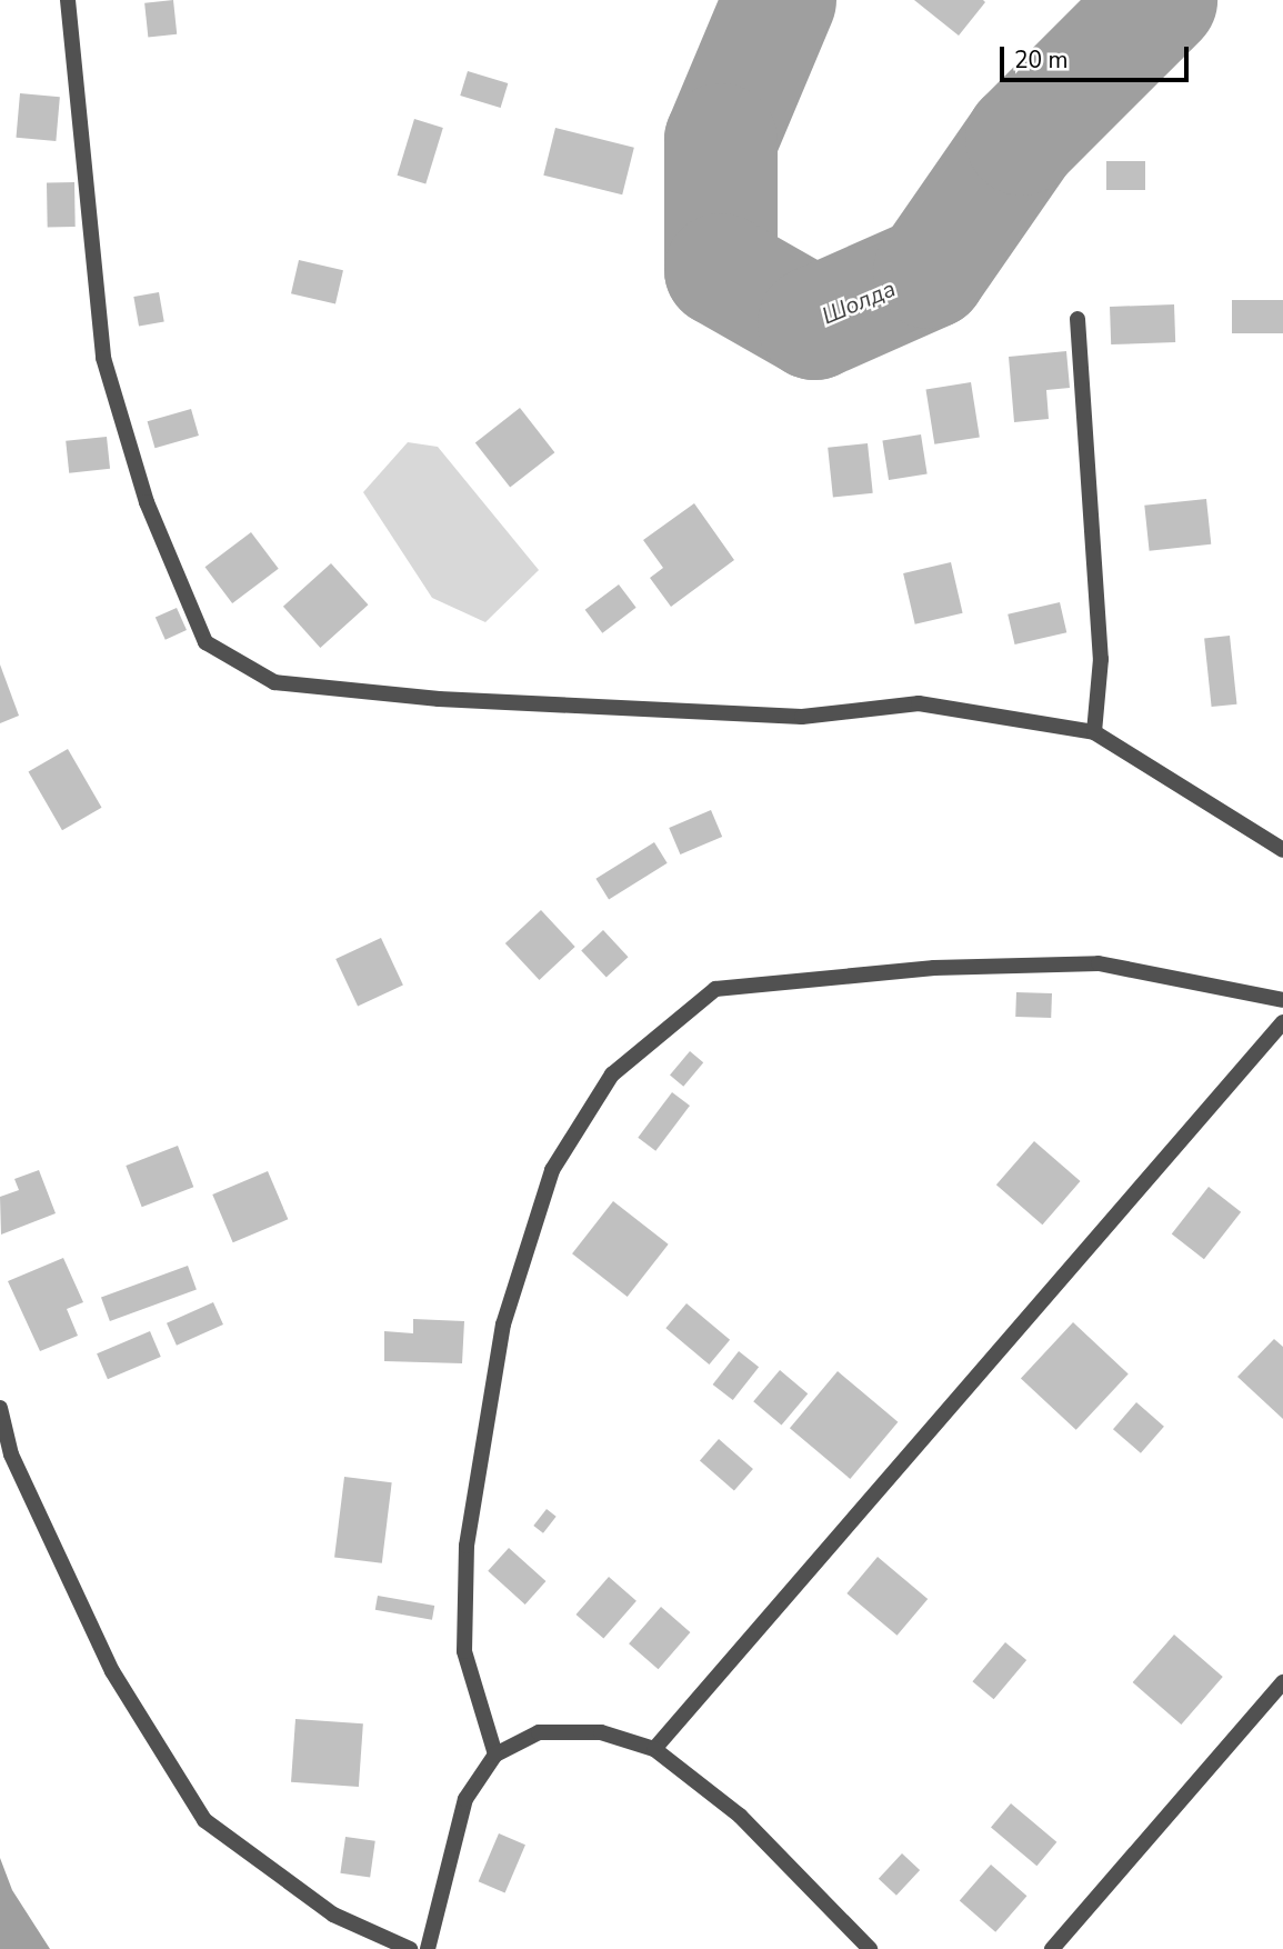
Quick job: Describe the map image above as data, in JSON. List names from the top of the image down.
{
  "water": ["Шолда"],
  "scale_bar": "20 m"
}
